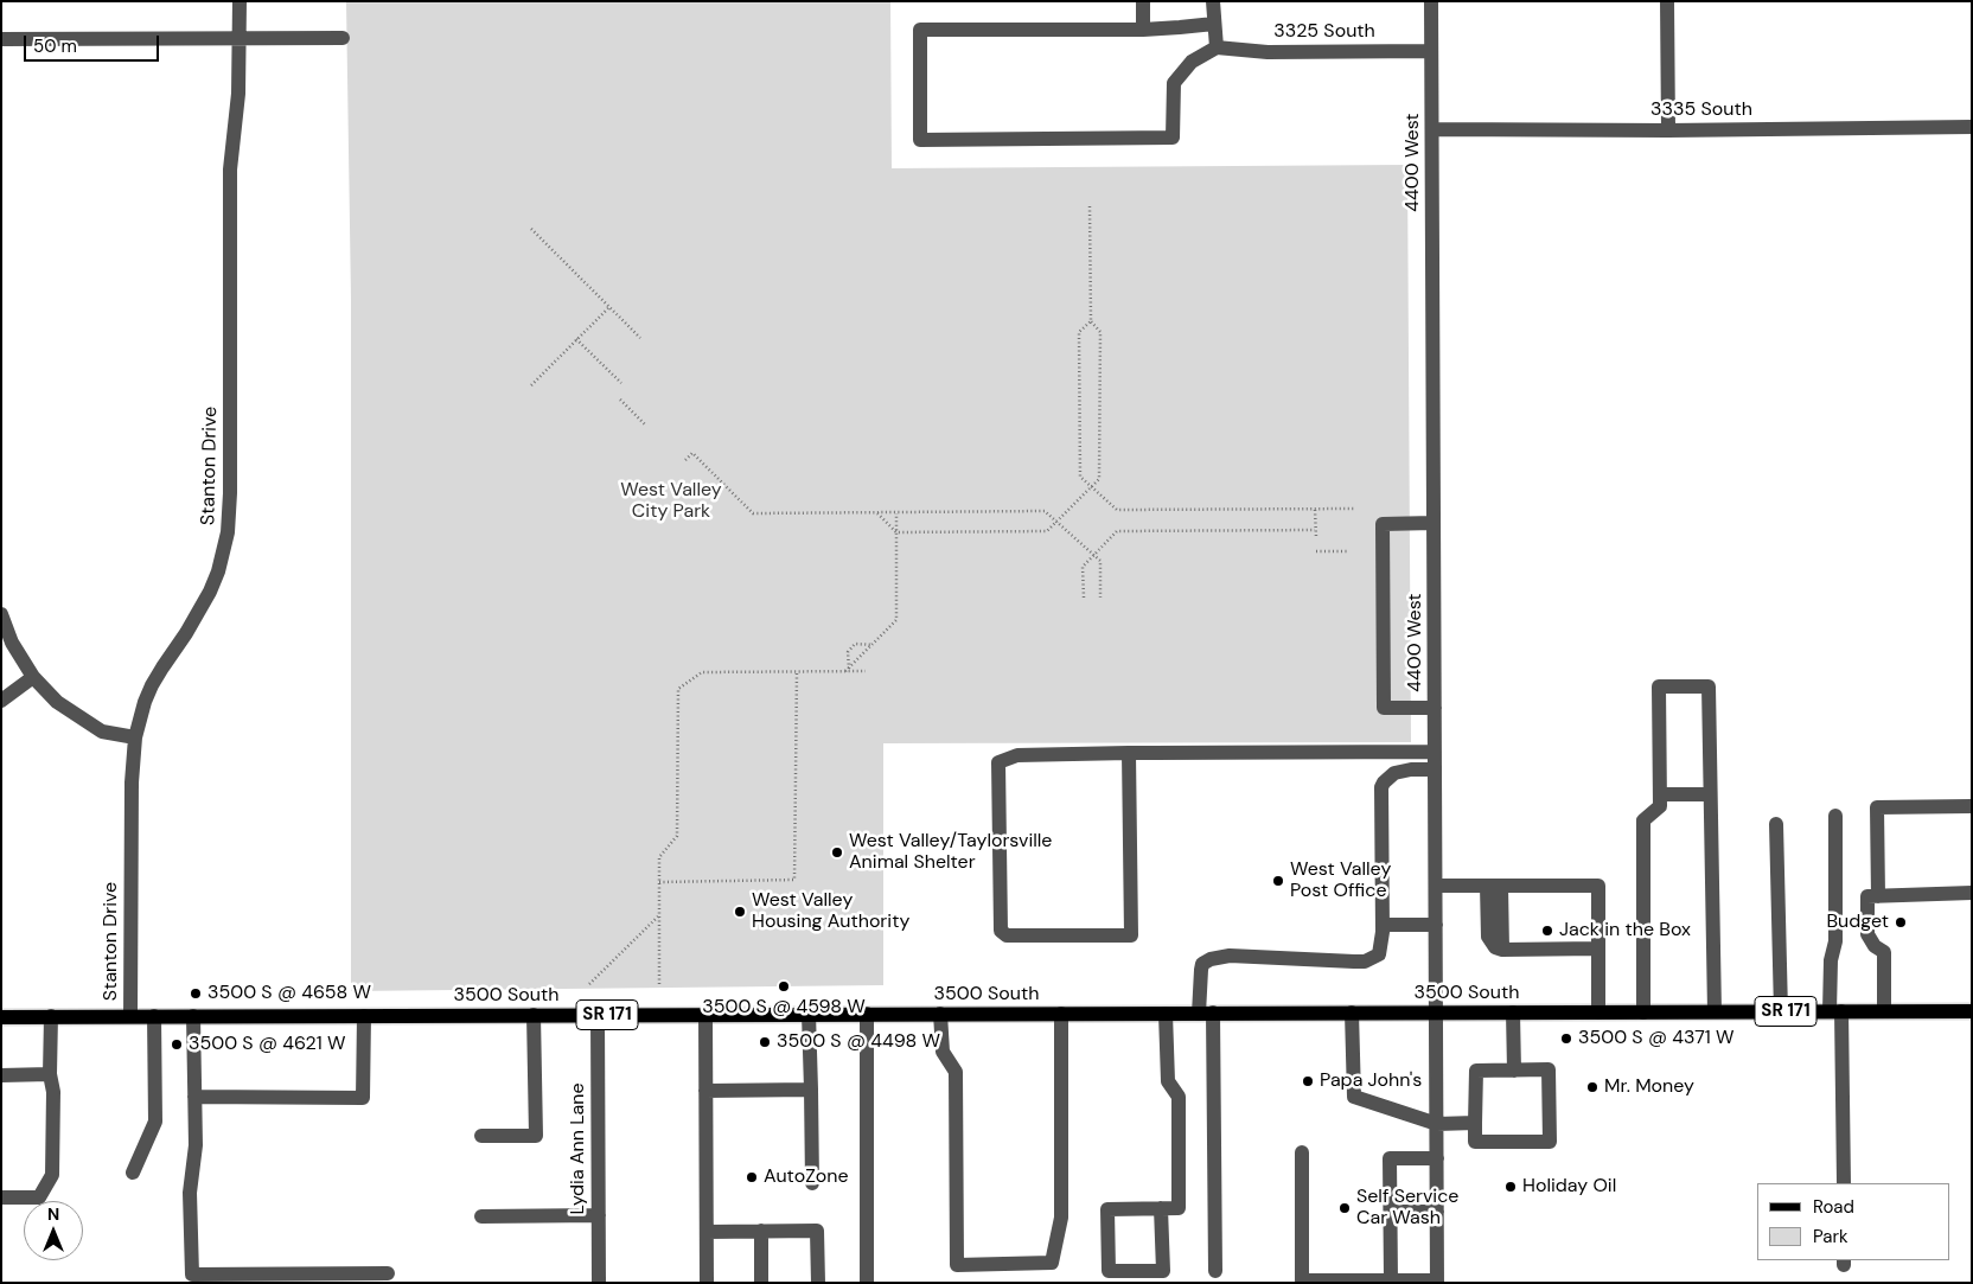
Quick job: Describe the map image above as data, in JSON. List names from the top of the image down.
{
  "streets": {
    "main road": ["3500 South", "SR 171"],
    "street": [
      "3325 South",
      "3335 South",
      "4400 West",
      "Stanton Drive",
      "Lydia Ann Lane"
    ]
  },
  "crossings": [
    ["3325 South", "4400 West"],
    ["3335 South", "4400 West"],
    ["4400 West", "3500 South"],
    ["Stanton Drive", "3500 South"],
    ["3500 South", "Lydia Ann Lane"]
  ],
  "parks": ["West Valley City Park"],
  "places": [
    "West Valley/Taylorsville Animal Shelter",
    "West Valley Post Office",
    "West Valley Housing Authority",
    "Budget",
    "Jack in the Box",
    "3500 S @ 4598 W",
    "3500 S @ 4658 W",
    "3500 S @ 4371 W",
    "3500 S @ 4498 W",
    "3500 S @ 4621 W",
    "Papa John's",
    "Mr. Money",
    "AutoZone",
    "Holiday Oil",
    "Self Service Car Wash"
  ],
  "legend": ["Road", "Park"],
  "scale_bar": "50 m",
  "north": "top"
}
